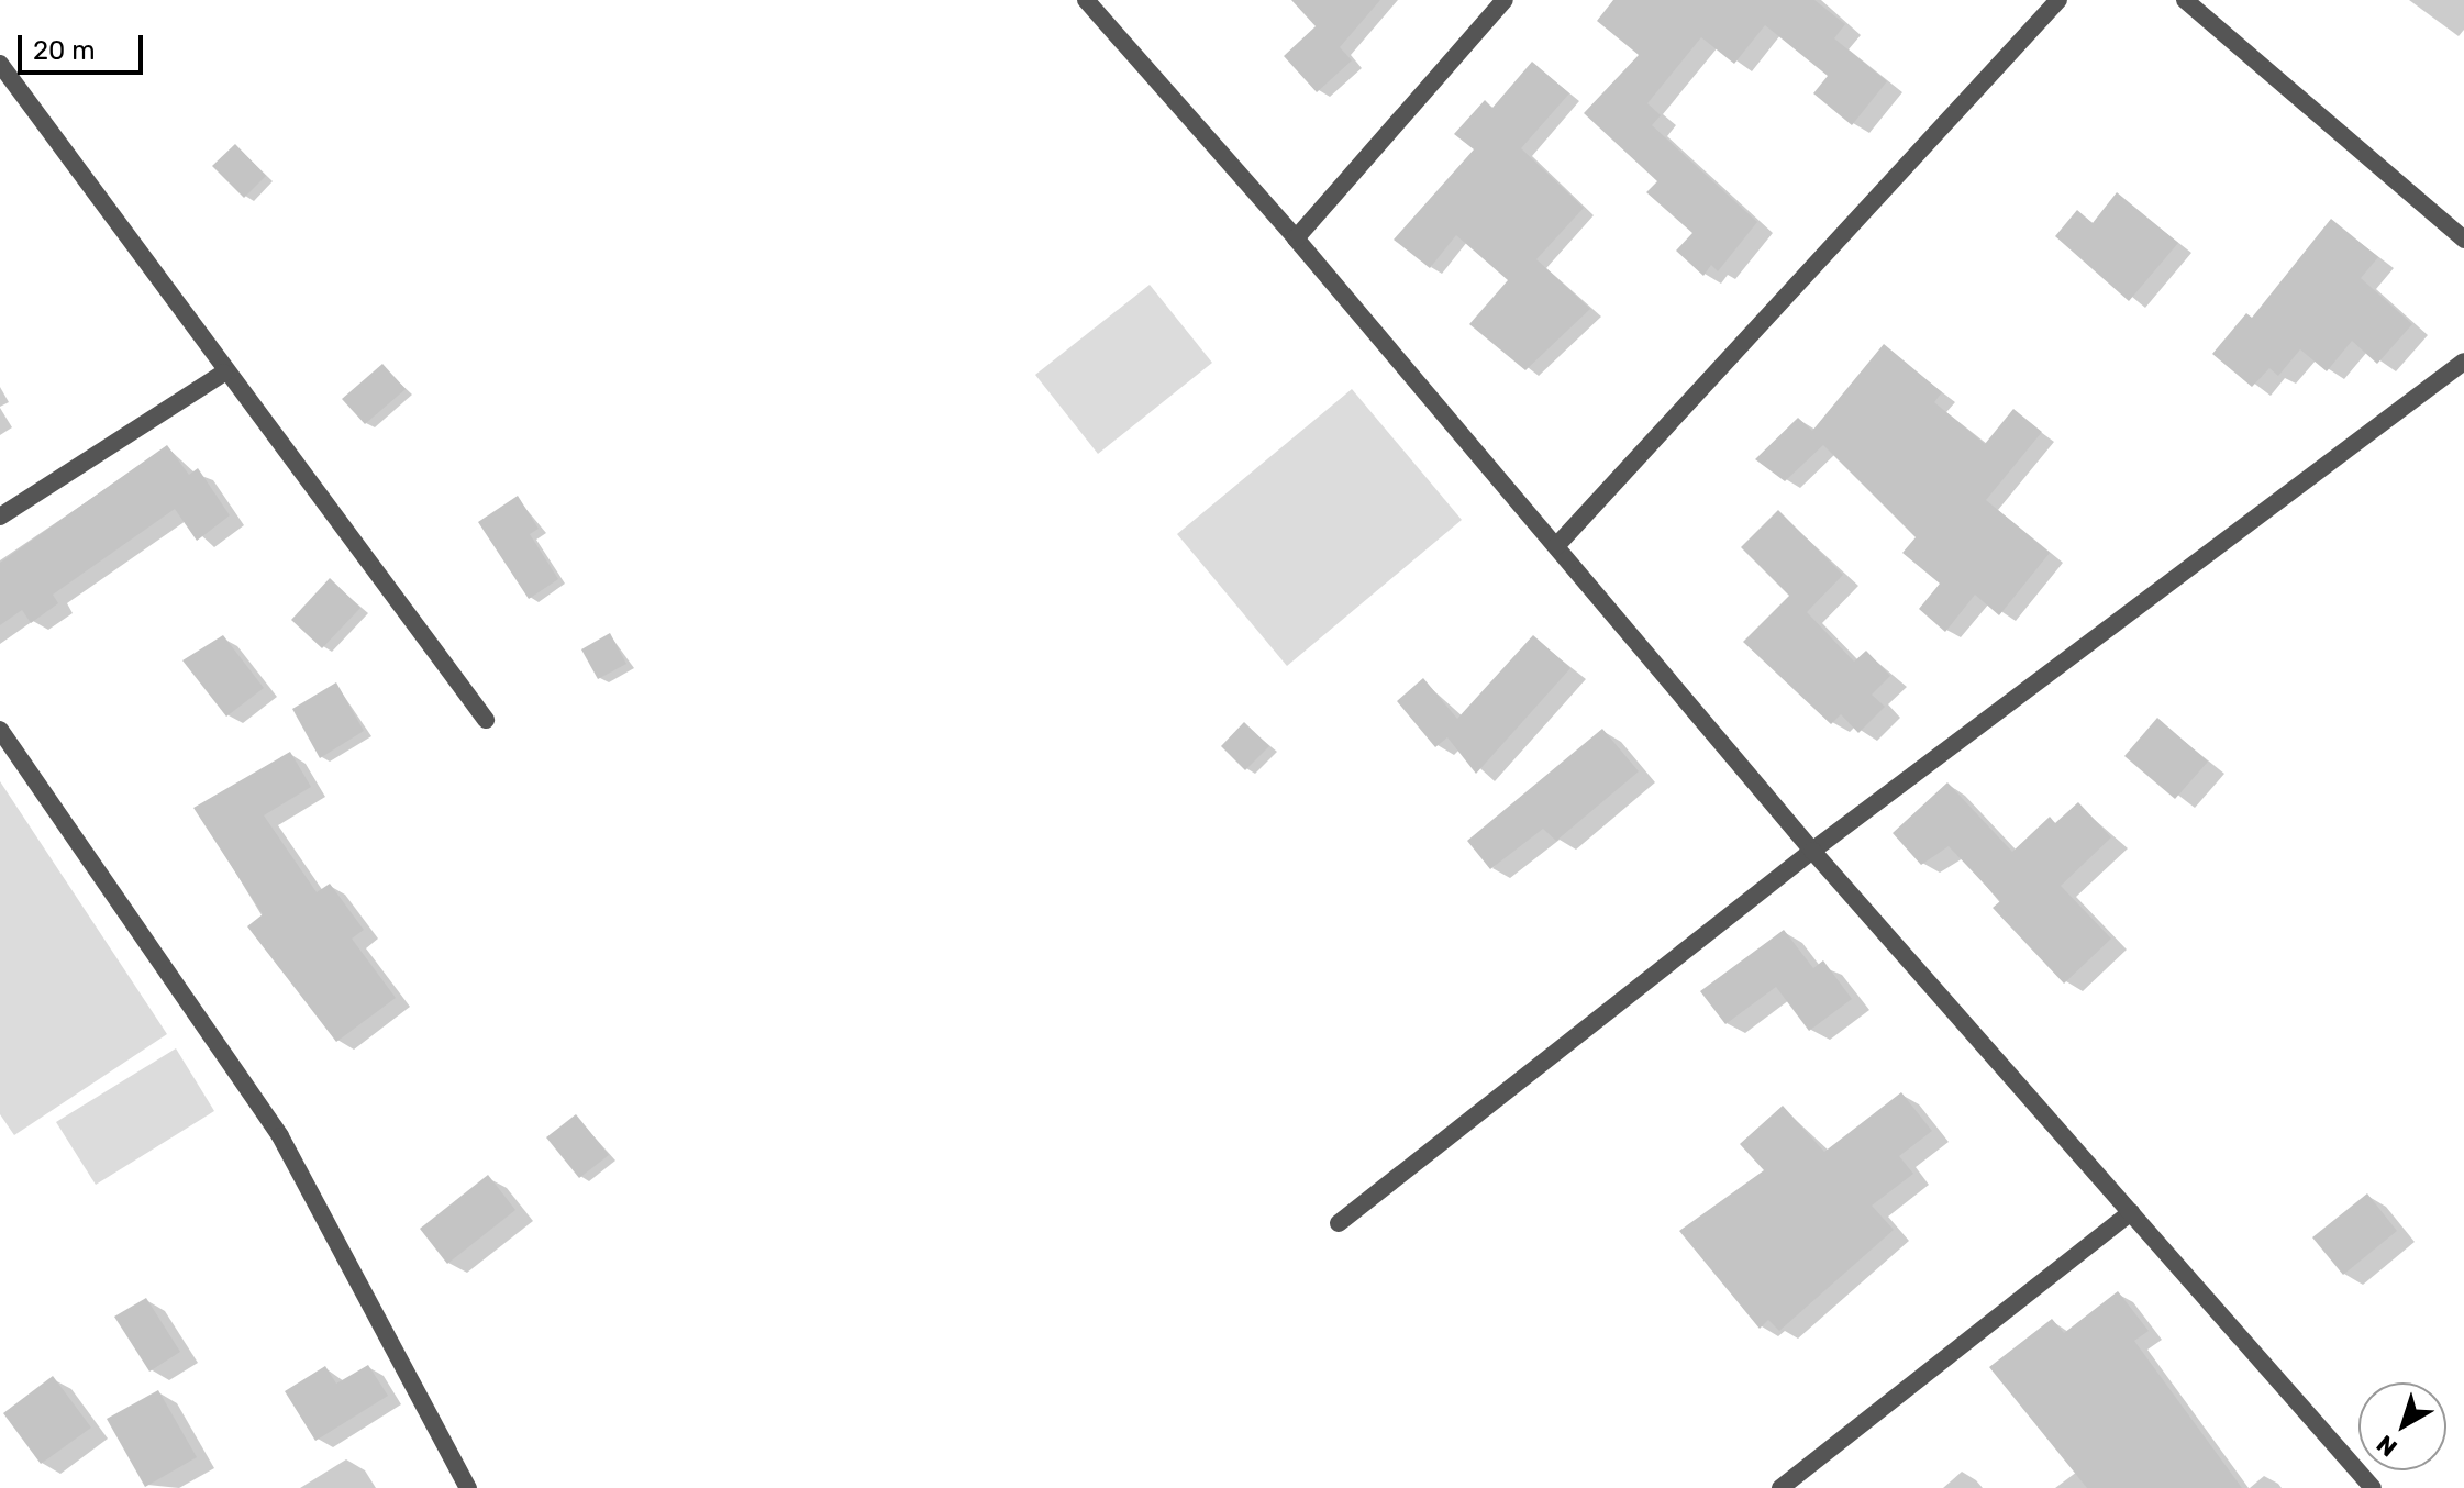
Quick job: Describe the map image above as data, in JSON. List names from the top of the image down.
{
  "scale_bar": "20 m",
  "north": "bottom left"
}
